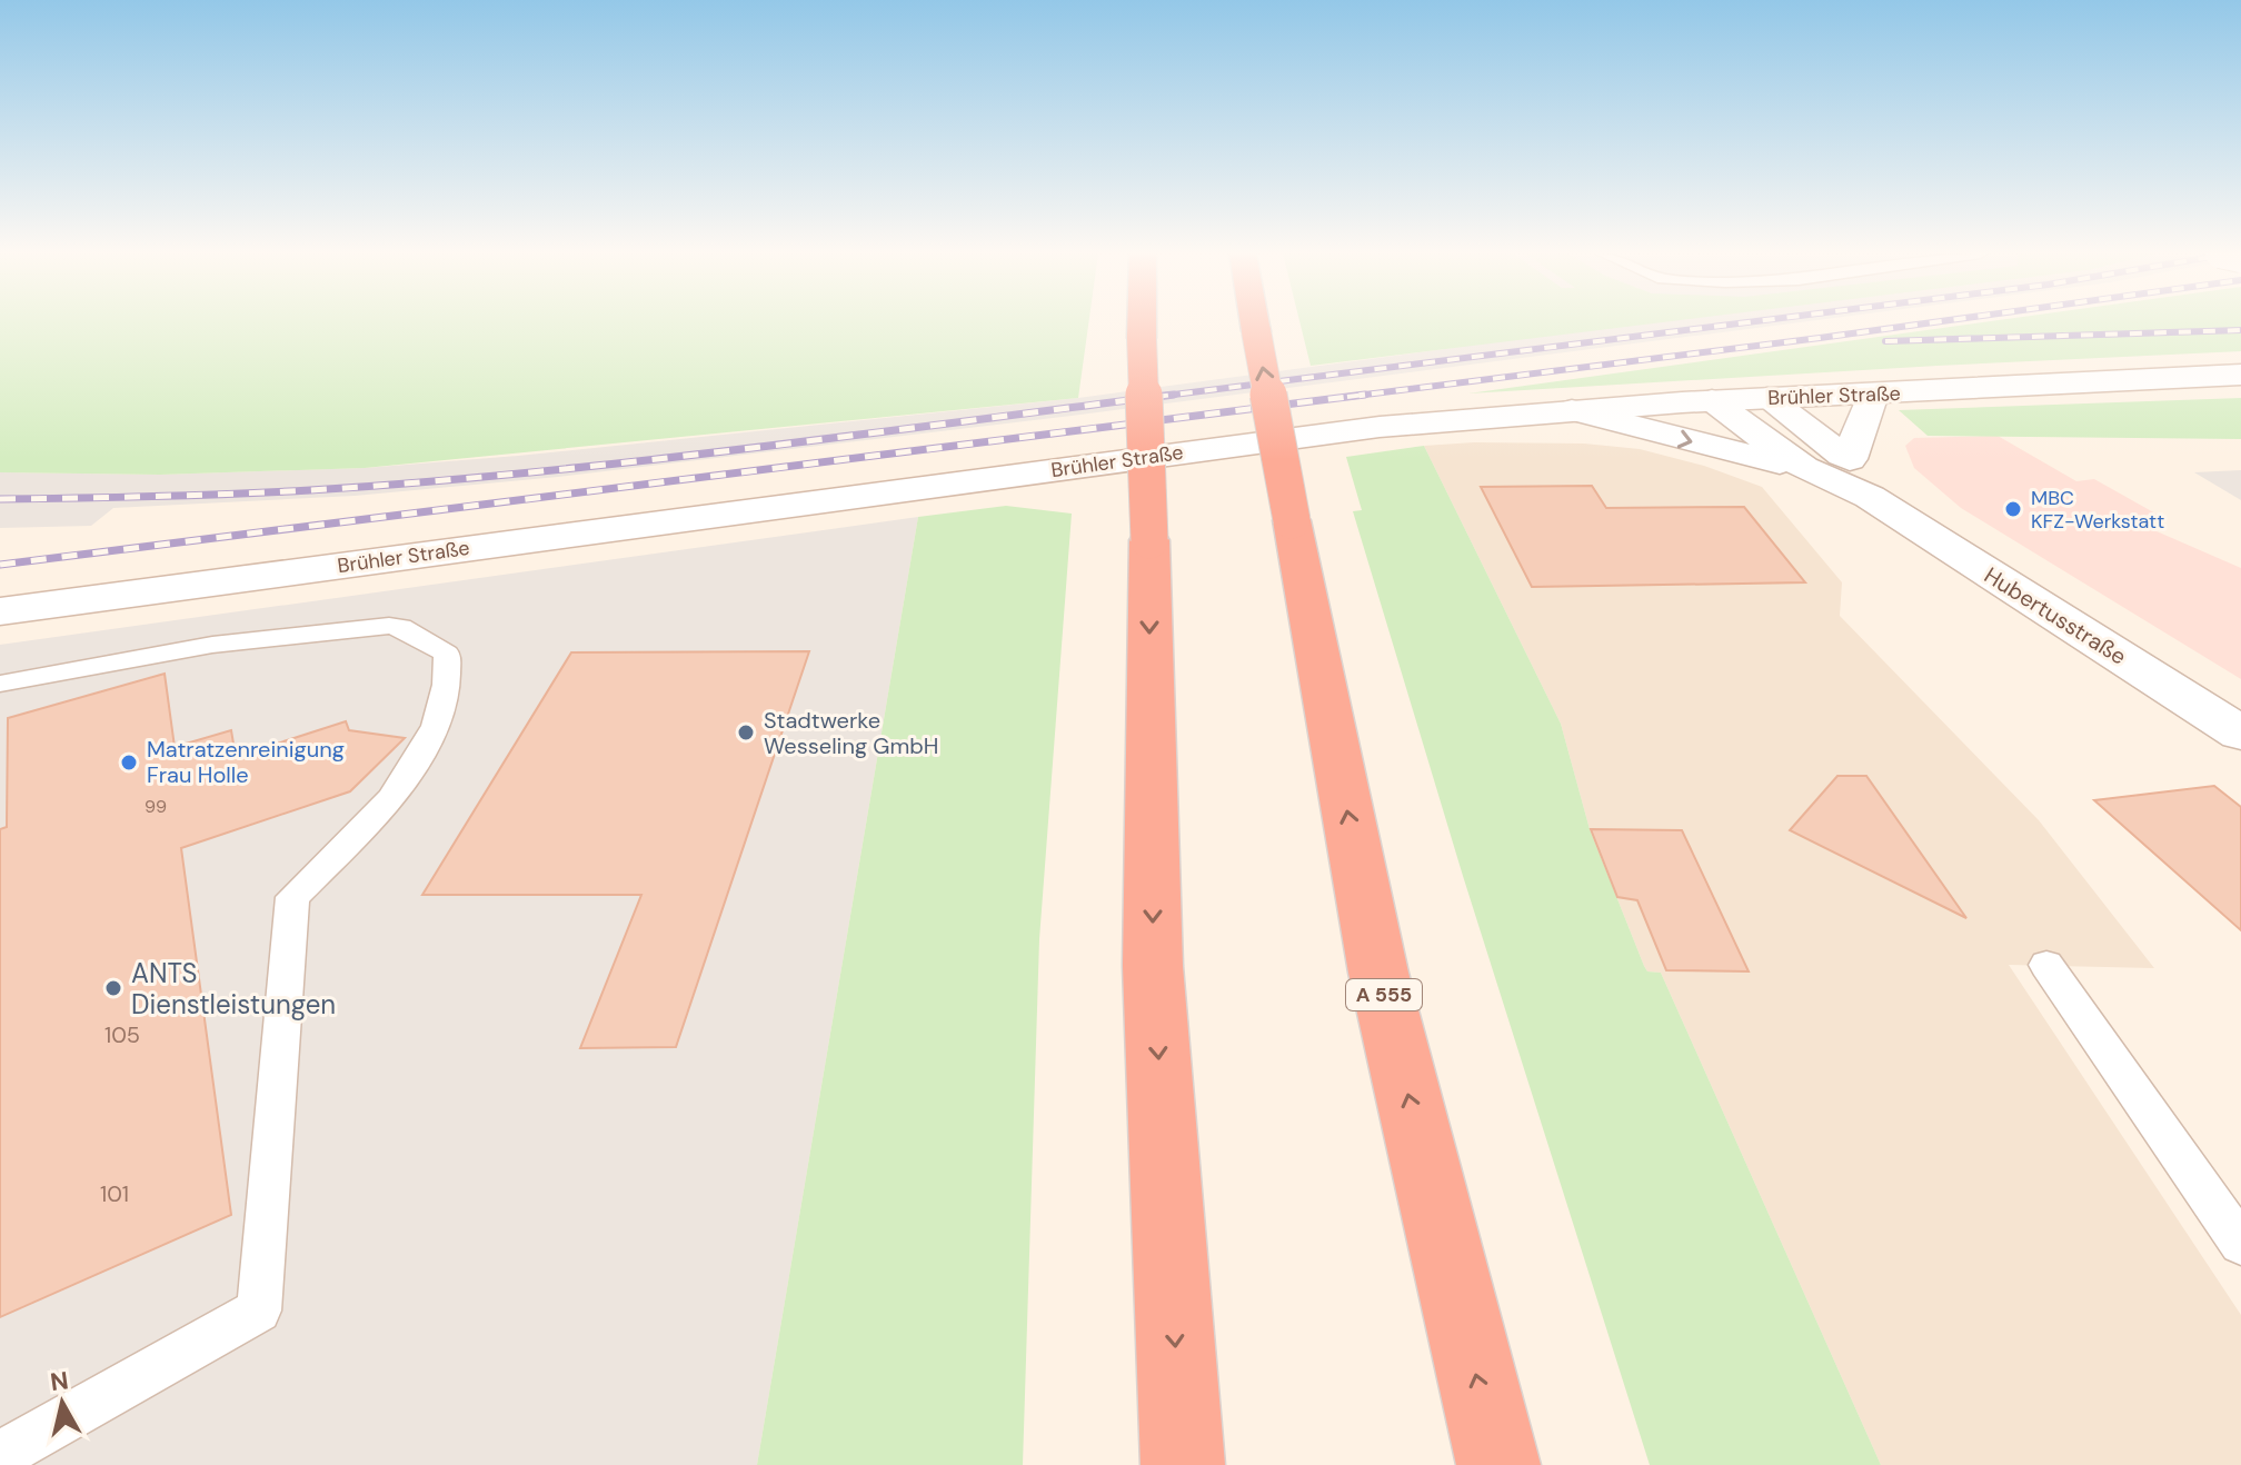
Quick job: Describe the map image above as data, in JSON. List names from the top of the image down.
{
  "streets": {
    "highway": ["A 555"],
    "main road": ["Brühler Straße", "Hubertusstraße"]
  },
  "crossings": [
    ["Brühler Straße", "Hubertusstraße"]
  ],
  "places": [
    "MBC KFZ-Werkstatt",
    "Stadtwerke Wesseling GmbH",
    "Matratzenreinigung Frau Holle",
    "ANTS Dienstleistungen"
  ],
  "house_numbers": ["99", "105", "101"],
  "north": "top"
}
